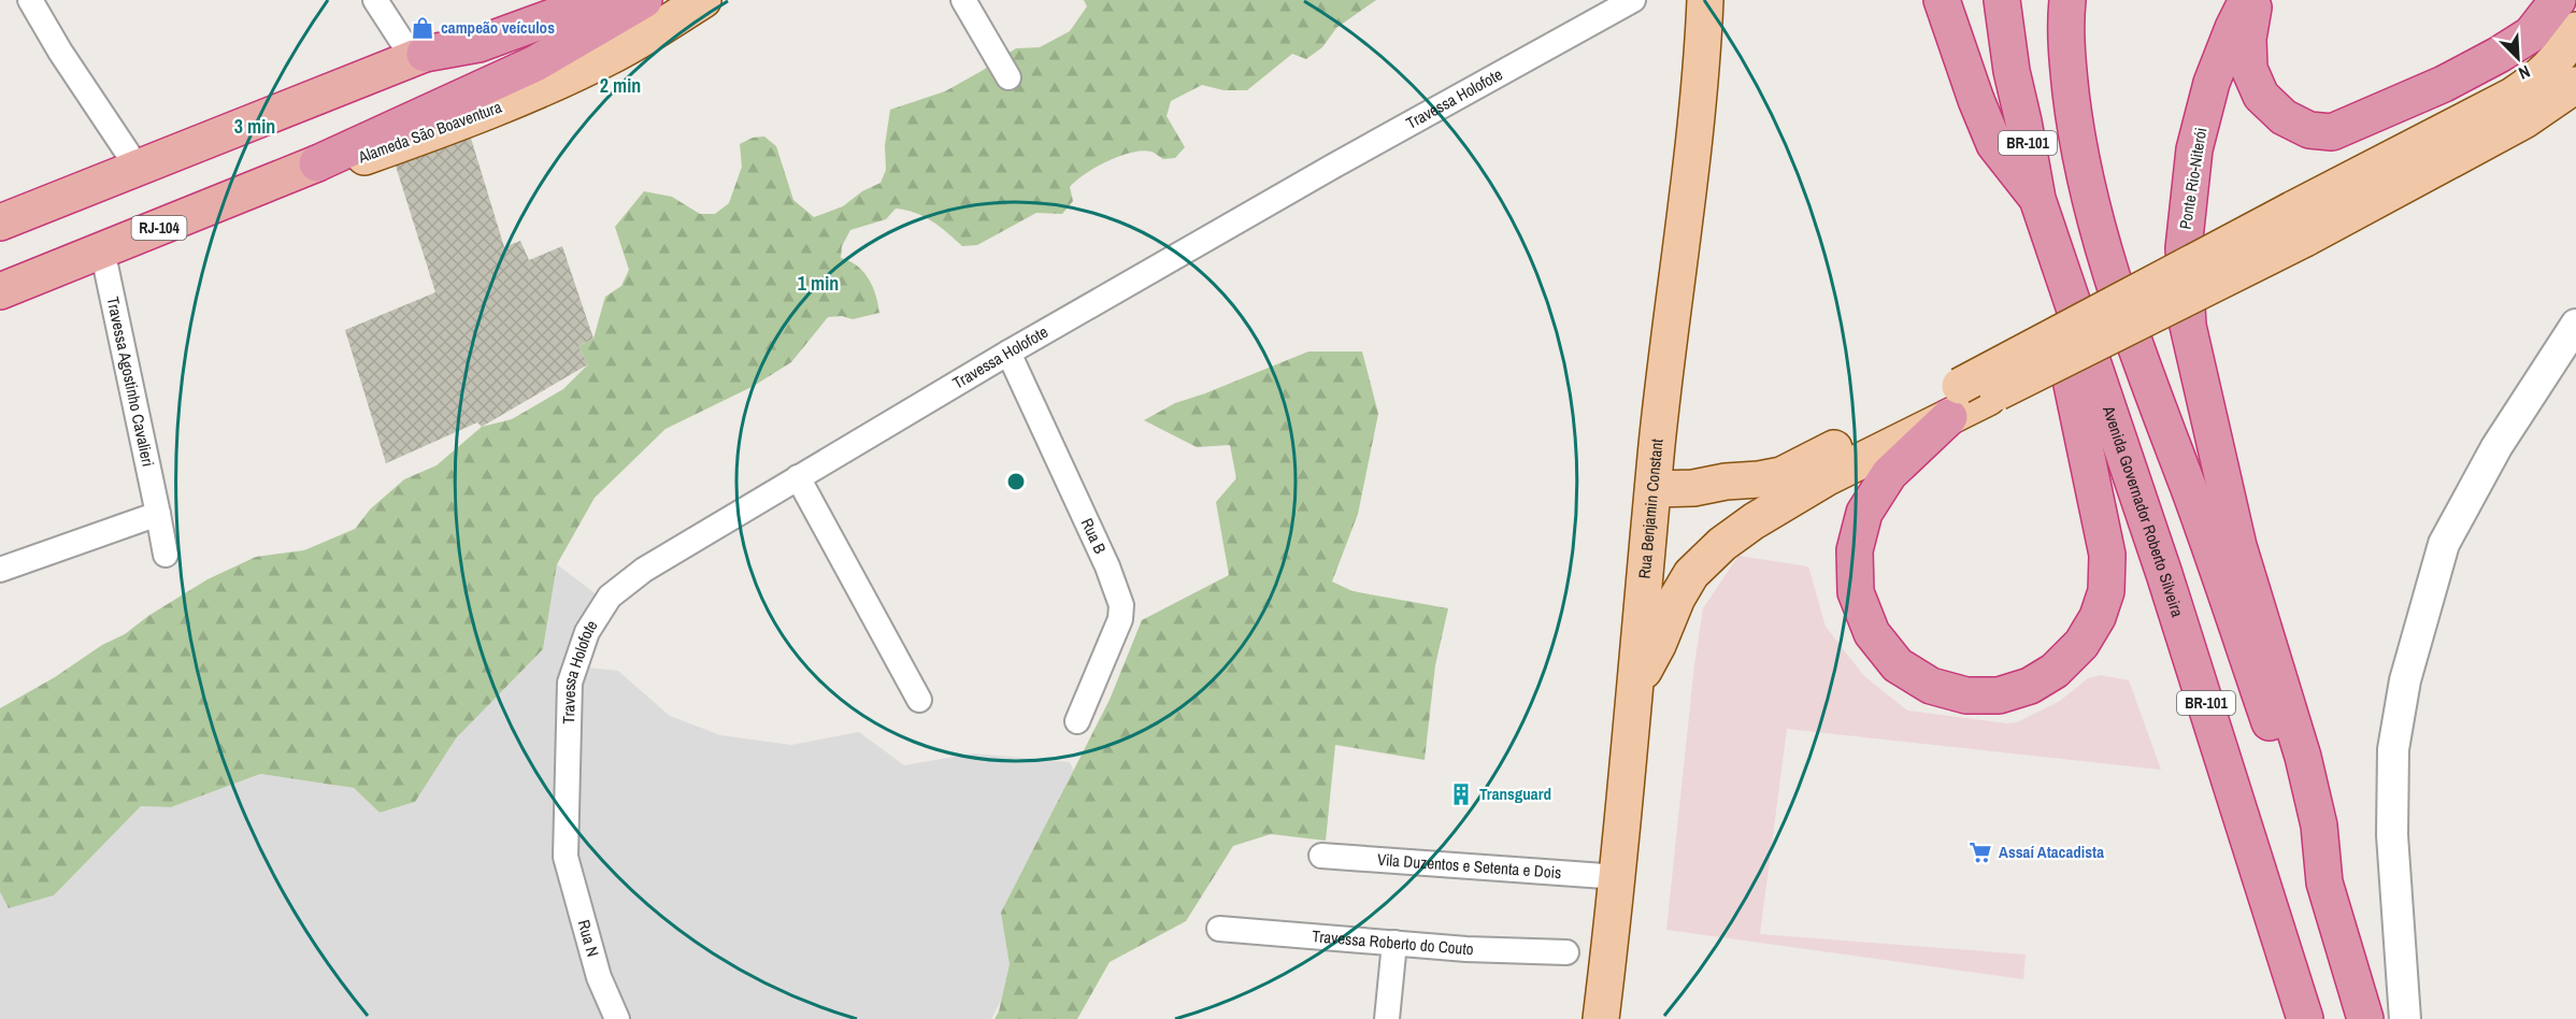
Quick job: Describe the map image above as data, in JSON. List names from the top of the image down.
{
  "streets": {
    "highway": [
      "Alameda São Boaventura",
      "BR-101",
      "Ponte Rio-Niterói",
      "RJ-104",
      "Avenida Governador Roberto Silveira"
    ],
    "main road": ["Rua Benjamin Constant"],
    "street": [
      "Travessa Holofote",
      "Travessa Agostinho Cavalieri",
      "Rua B",
      "Vila Duzentos e Setenta e Dois",
      "Rua N",
      "Travessa Roberto do Couto"
    ]
  },
  "crossings": [
    ["Travessa Holofote", "Rua B"],
    ["Travessa Holofote", "Rua N"],
    ["Alameda São Boaventura", "Travessa Agostinho Cavalieri"],
    ["Rua Benjamin Constant", "Vila Duzentos e Setenta e Dois"]
  ],
  "places": {
    "shop": ["campeão veículos"],
    "building": ["Transguard"],
    "supermarket": ["Assaí Atacadista"]
  },
  "north": "bottom right",
  "rings": ["2 min", "3 min", "1 min"]
}
